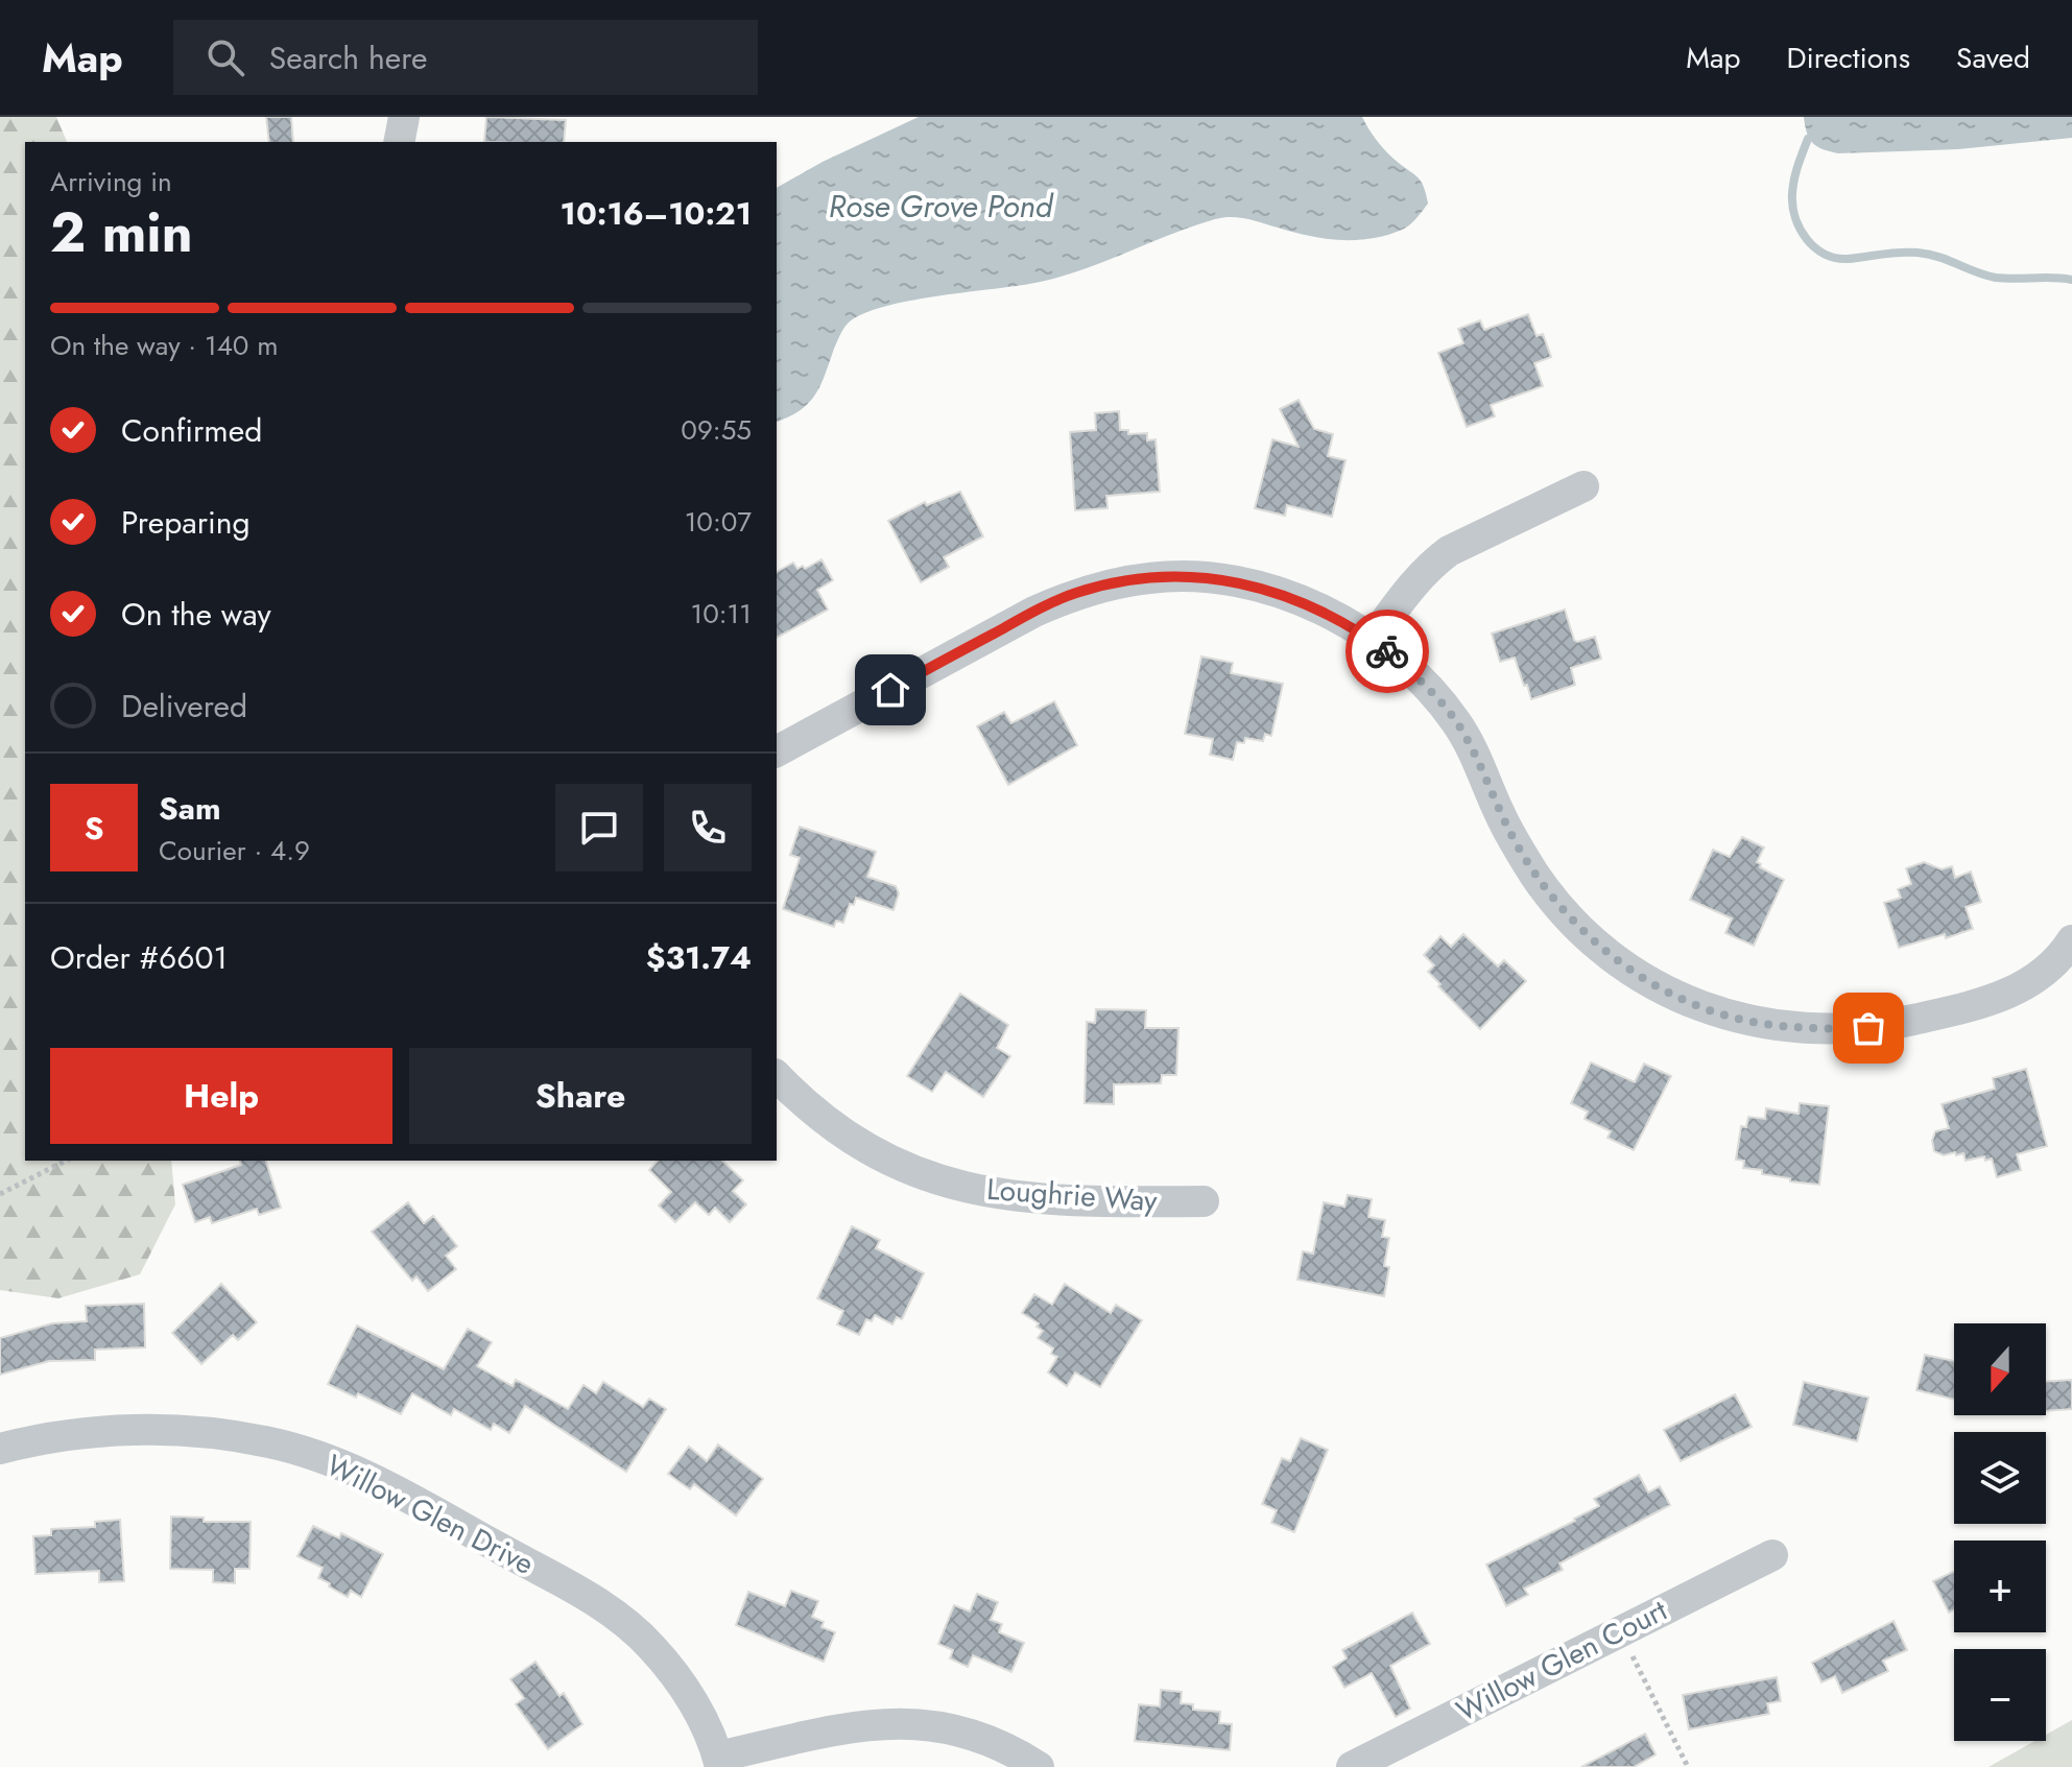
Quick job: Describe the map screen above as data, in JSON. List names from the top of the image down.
{
  "streets": {
    "street": ["Loughrie Way", "Willow Glen Drive", "Willow Glen Court"]
  },
  "water": ["Rose Grove Pond"],
  "north": "bottom",
  "page": {
    "header": "Map",
    "search": "Search here",
    "nav": ["Map", "Directions", "Saved"],
    "heading": ["2 min", "Arriving in", "10:16–10:21"],
    "panel": [
      "Sam",
      "Courier · 4.9",
      "Order #6601",
      "$31.74"
    ],
    "bar": "On the way · 140 m",
    "list": [
      ["Confirmed", "09:55"],
      ["Preparing", "10:07"],
      ["On the way", "10:11"],
      "Delivered"
    ],
    "round": "S",
    "buttons": ["Help", "Share"],
    "map_buttons": ["+", "−"]
  }
}
